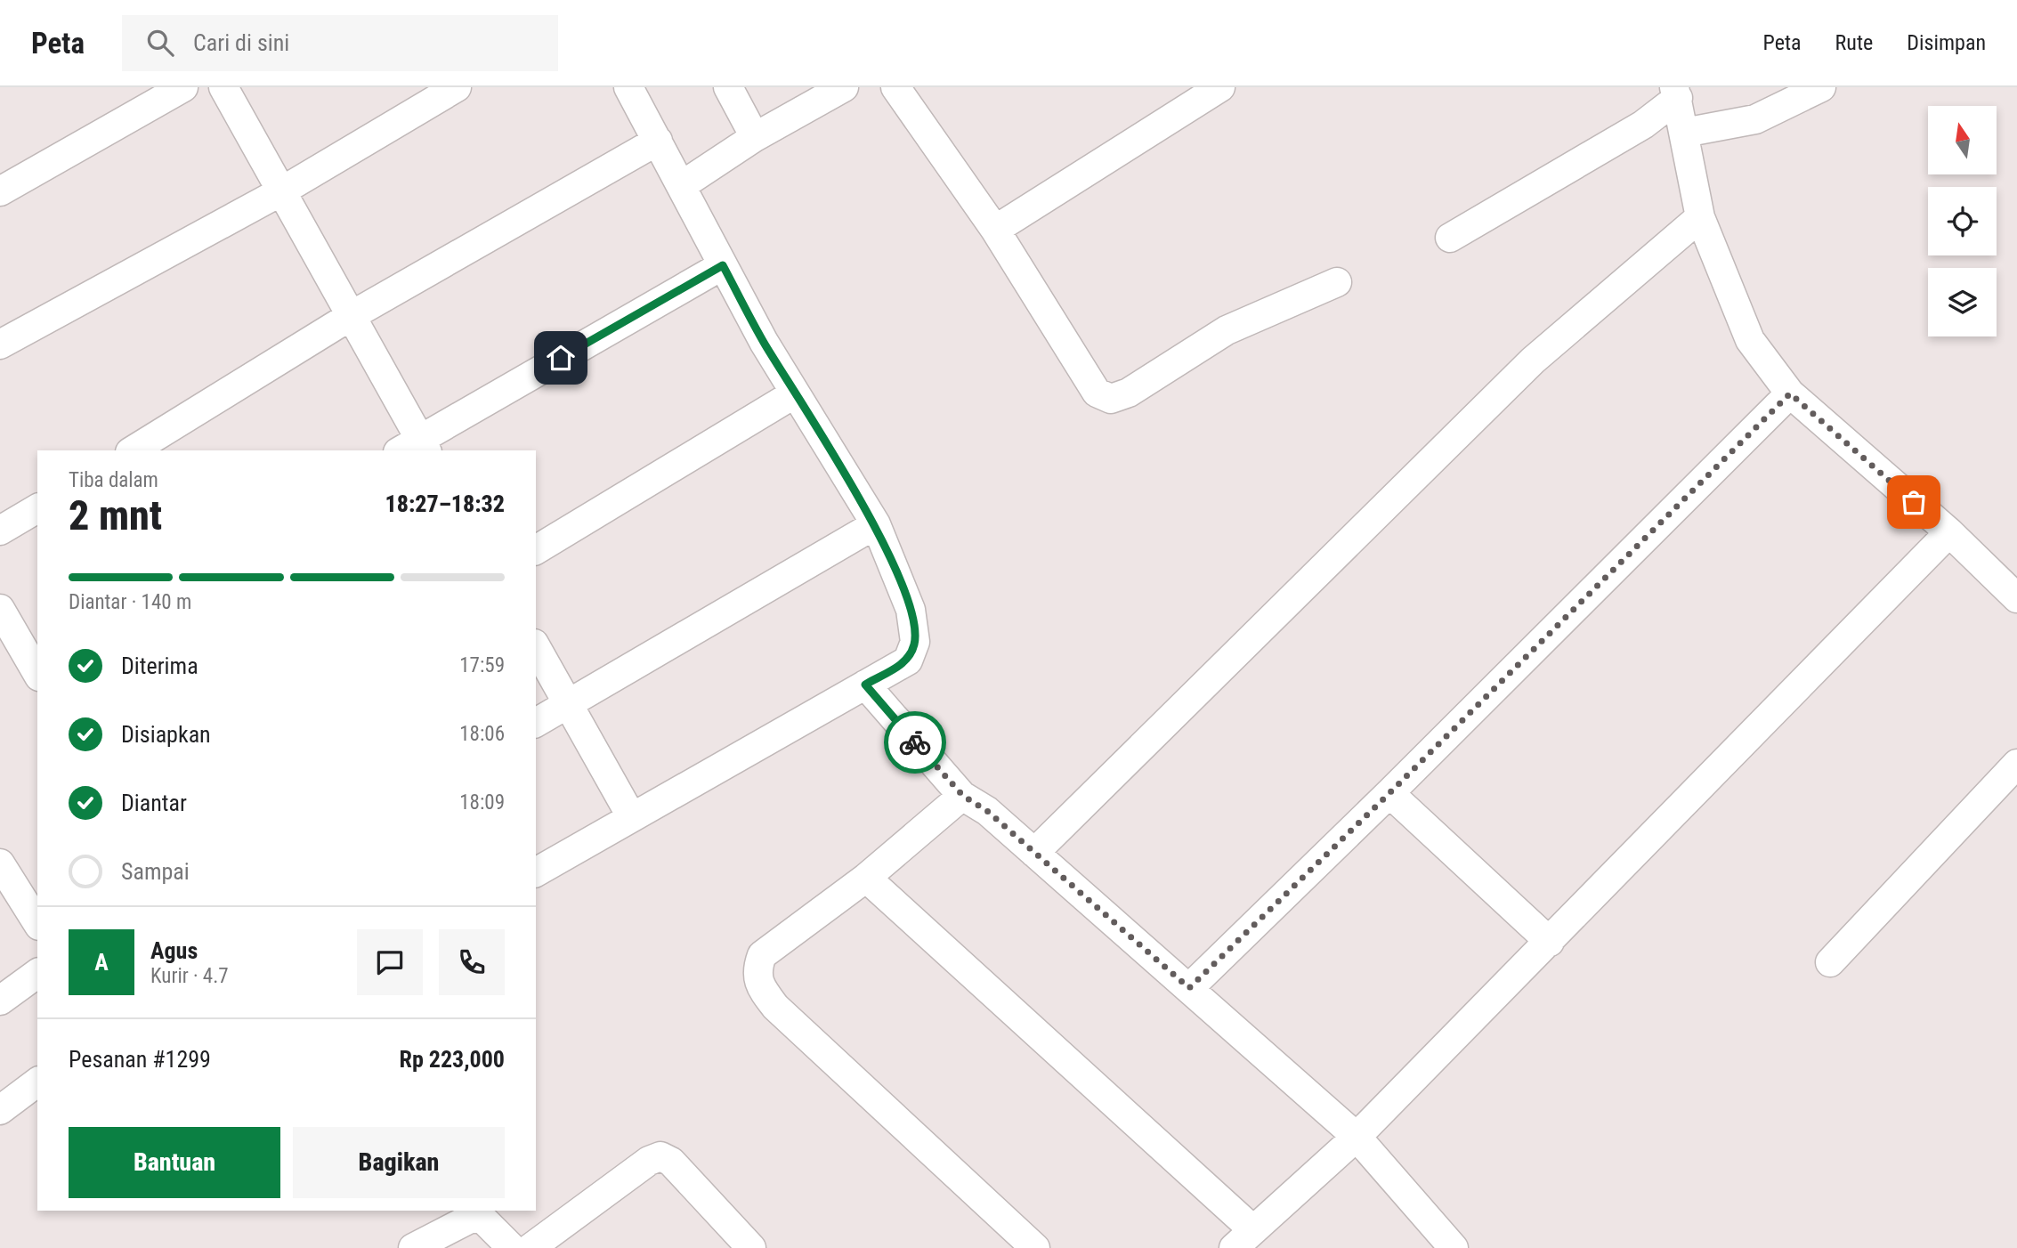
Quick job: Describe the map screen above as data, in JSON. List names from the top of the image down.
{
  "north": "top",
  "page": {
    "header": "Peta",
    "search": "Cari di sini",
    "nav": ["Peta", "Rute", "Disimpan"],
    "heading": ["2 mnt", "Tiba dalam", "18:27–18:32"],
    "panel": [
      "Agus",
      "Kurir · 4.7",
      "Pesanan #1299",
      "Rp 223,000"
    ],
    "bar": "Diantar · 140 m",
    "list": [
      ["Diterima", "17:59"],
      ["Disiapkan", "18:06"],
      ["Diantar", "18:09"],
      "Sampai"
    ],
    "round": "A",
    "buttons": ["Bantuan", "Bagikan"]
  }
}
